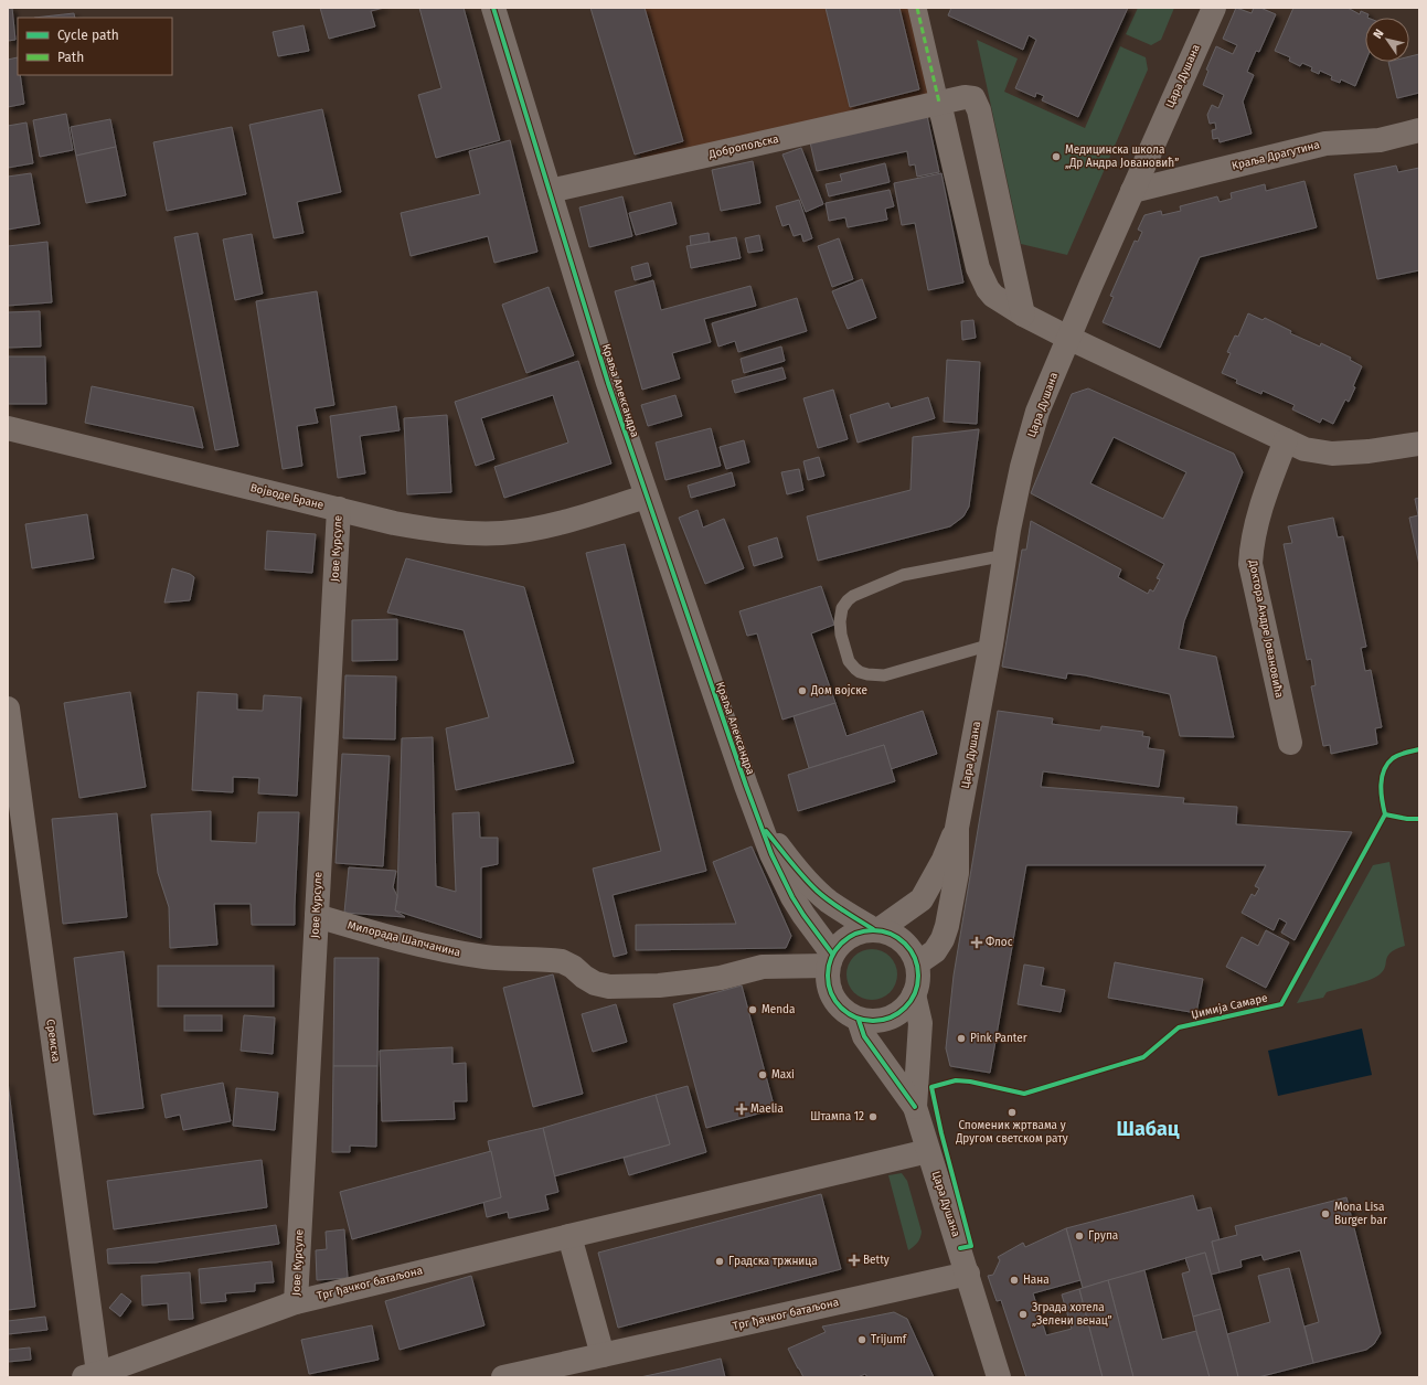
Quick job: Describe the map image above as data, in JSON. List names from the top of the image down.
{
  "streets": {
    "street": [
      "Цара Душана",
      "Добропољска",
      "Краља Драгутина",
      "Краља Александра",
      "Војводе Бране",
      "Јове Курсуле",
      "Доктора Андре Јовановића",
      "Милорада Шапчанина",
      "Сремска",
      "Трг ђачког батаљона"
    ],
    "cycle path": ["Џимија Самаре"]
  },
  "crossings": [
    ["Цара Душана", "Краља Драгутина"],
    ["Цара Душана", "Краља Александра"],
    ["Цара Душана", "Милорада Шапчанина"],
    ["Цара Душана", "Трг ђачког батаљона"],
    ["Добропољска", "Краља Александра"],
    ["Краља Александра", "Војводе Бране"],
    ["Краља Александра", "Милорада Шапчанина"],
    ["Војводе Бране", "Јове Курсуле"],
    ["Јове Курсуле", "Милорада Шапчанина"],
    ["Јове Курсуле", "Трг ђачког батаљона"],
    ["Сремска", "Трг ђачког батаљона"]
  ],
  "districts": ["Шабац"],
  "places": {
    "other": [
      "Медицинска школа „Др Андра Јовановић”",
      "Дом војске",
      "Menda",
      "Pink Panter",
      "Maxi",
      "Споменик жртвама у Другом светском рату",
      "Штампа 12",
      "Mona Lisa Burger bar",
      "Група",
      "Градска тржница",
      "Нана",
      "Зграда хотела „Зелени венац”",
      "Trijumf"
    ],
    "health": ["Флос", "Maelia", "Betty"]
  },
  "legend": ["Cycle path", "Path"],
  "north": "top left"
}
